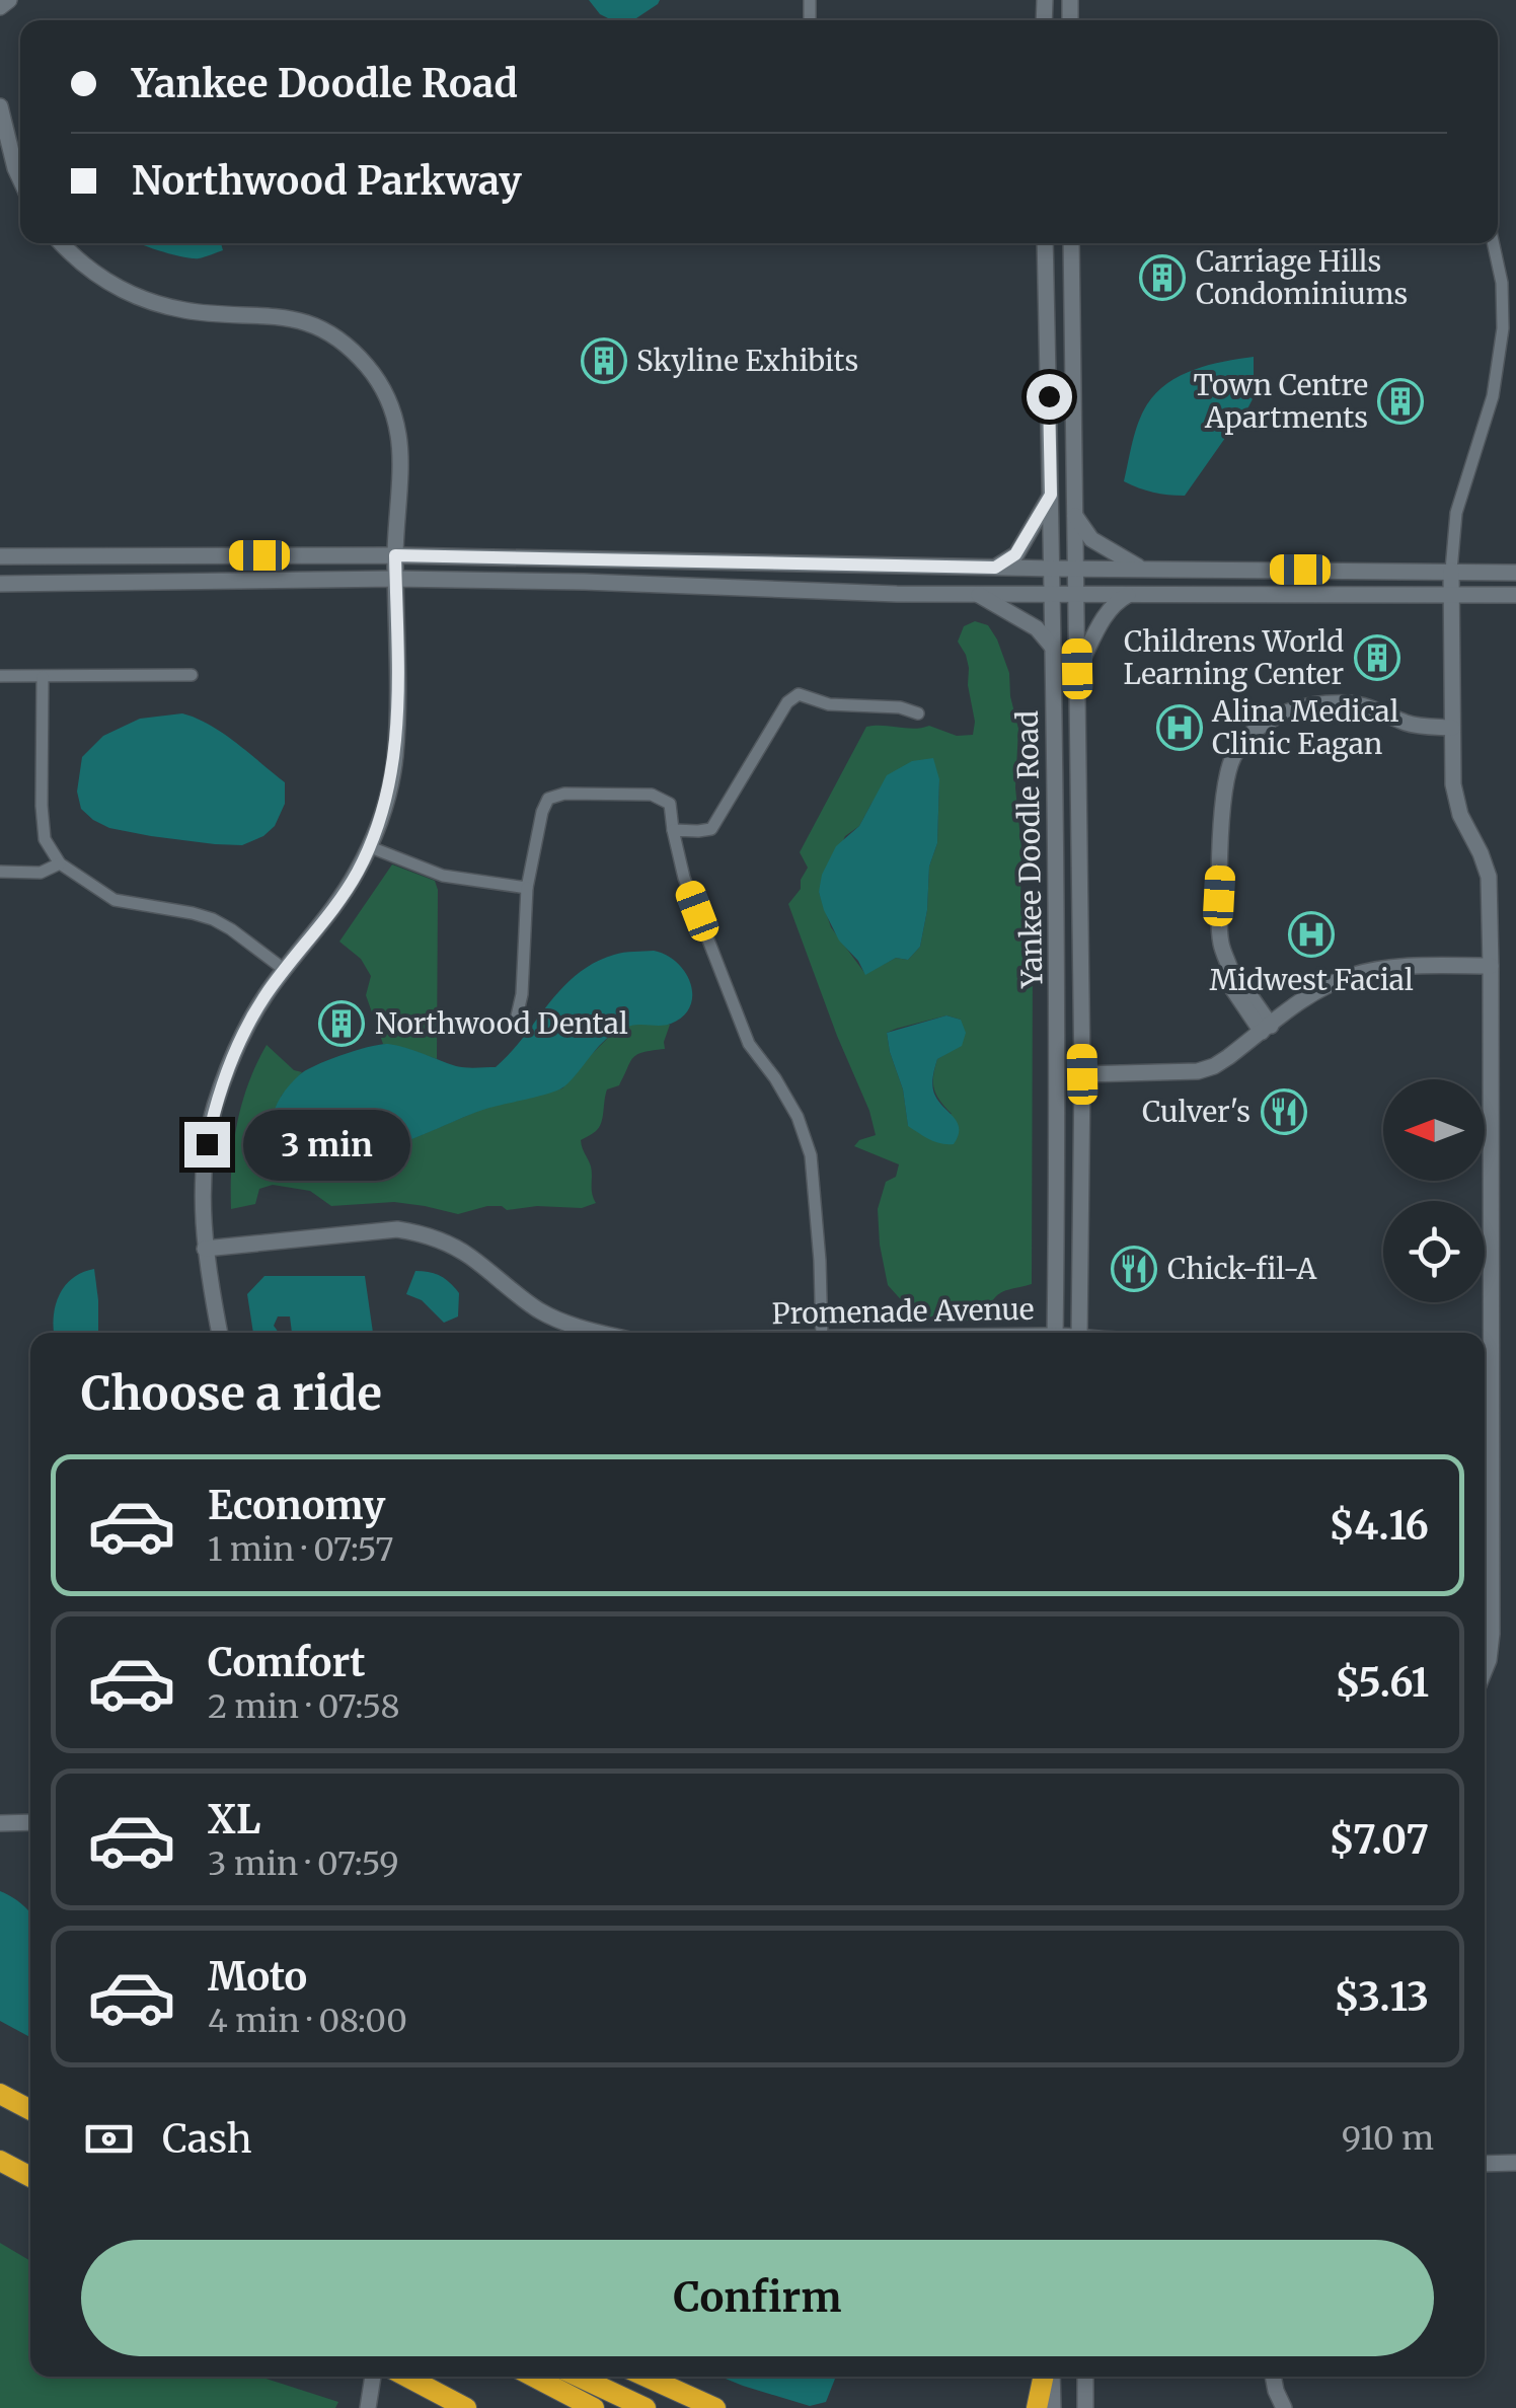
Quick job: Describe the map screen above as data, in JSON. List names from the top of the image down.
{
  "streets": {
    "street": ["Yankee Doodle Road"]
  },
  "places": {
    "building": [
      "Carriage Hills Condominiums",
      "Skyline Exhibits",
      "Town Centre Apartments",
      "Childrens World Learning Center",
      "Northwood Dental"
    ],
    "hospital": ["Alina Medical Clinic Eagan", "Midwest Facial"],
    "restaurant": ["Culver's", "Chick-fil-A"]
  },
  "north": "left",
  "page": {
    "banner": ["Yankee Doodle Road", "Northwood Parkway"],
    "bubble": "3 min",
    "heading": "Choose a ride",
    "list": [
      {
        "name": "Economy",
        "note": "1 min · 07:57",
        "value": "$4.16"
      },
      {
        "name": "Comfort",
        "note": "2 min · 07:58",
        "value": "$5.61"
      },
      {
        "name": "XL",
        "note": "3 min · 07:59",
        "value": "$7.07"
      },
      {
        "name": "Moto",
        "note": "4 min · 08:00",
        "value": "$3.13"
      }
    ],
    "pay": ["Cash", "910 m"],
    "buttons": "Confirm"
  }
}
